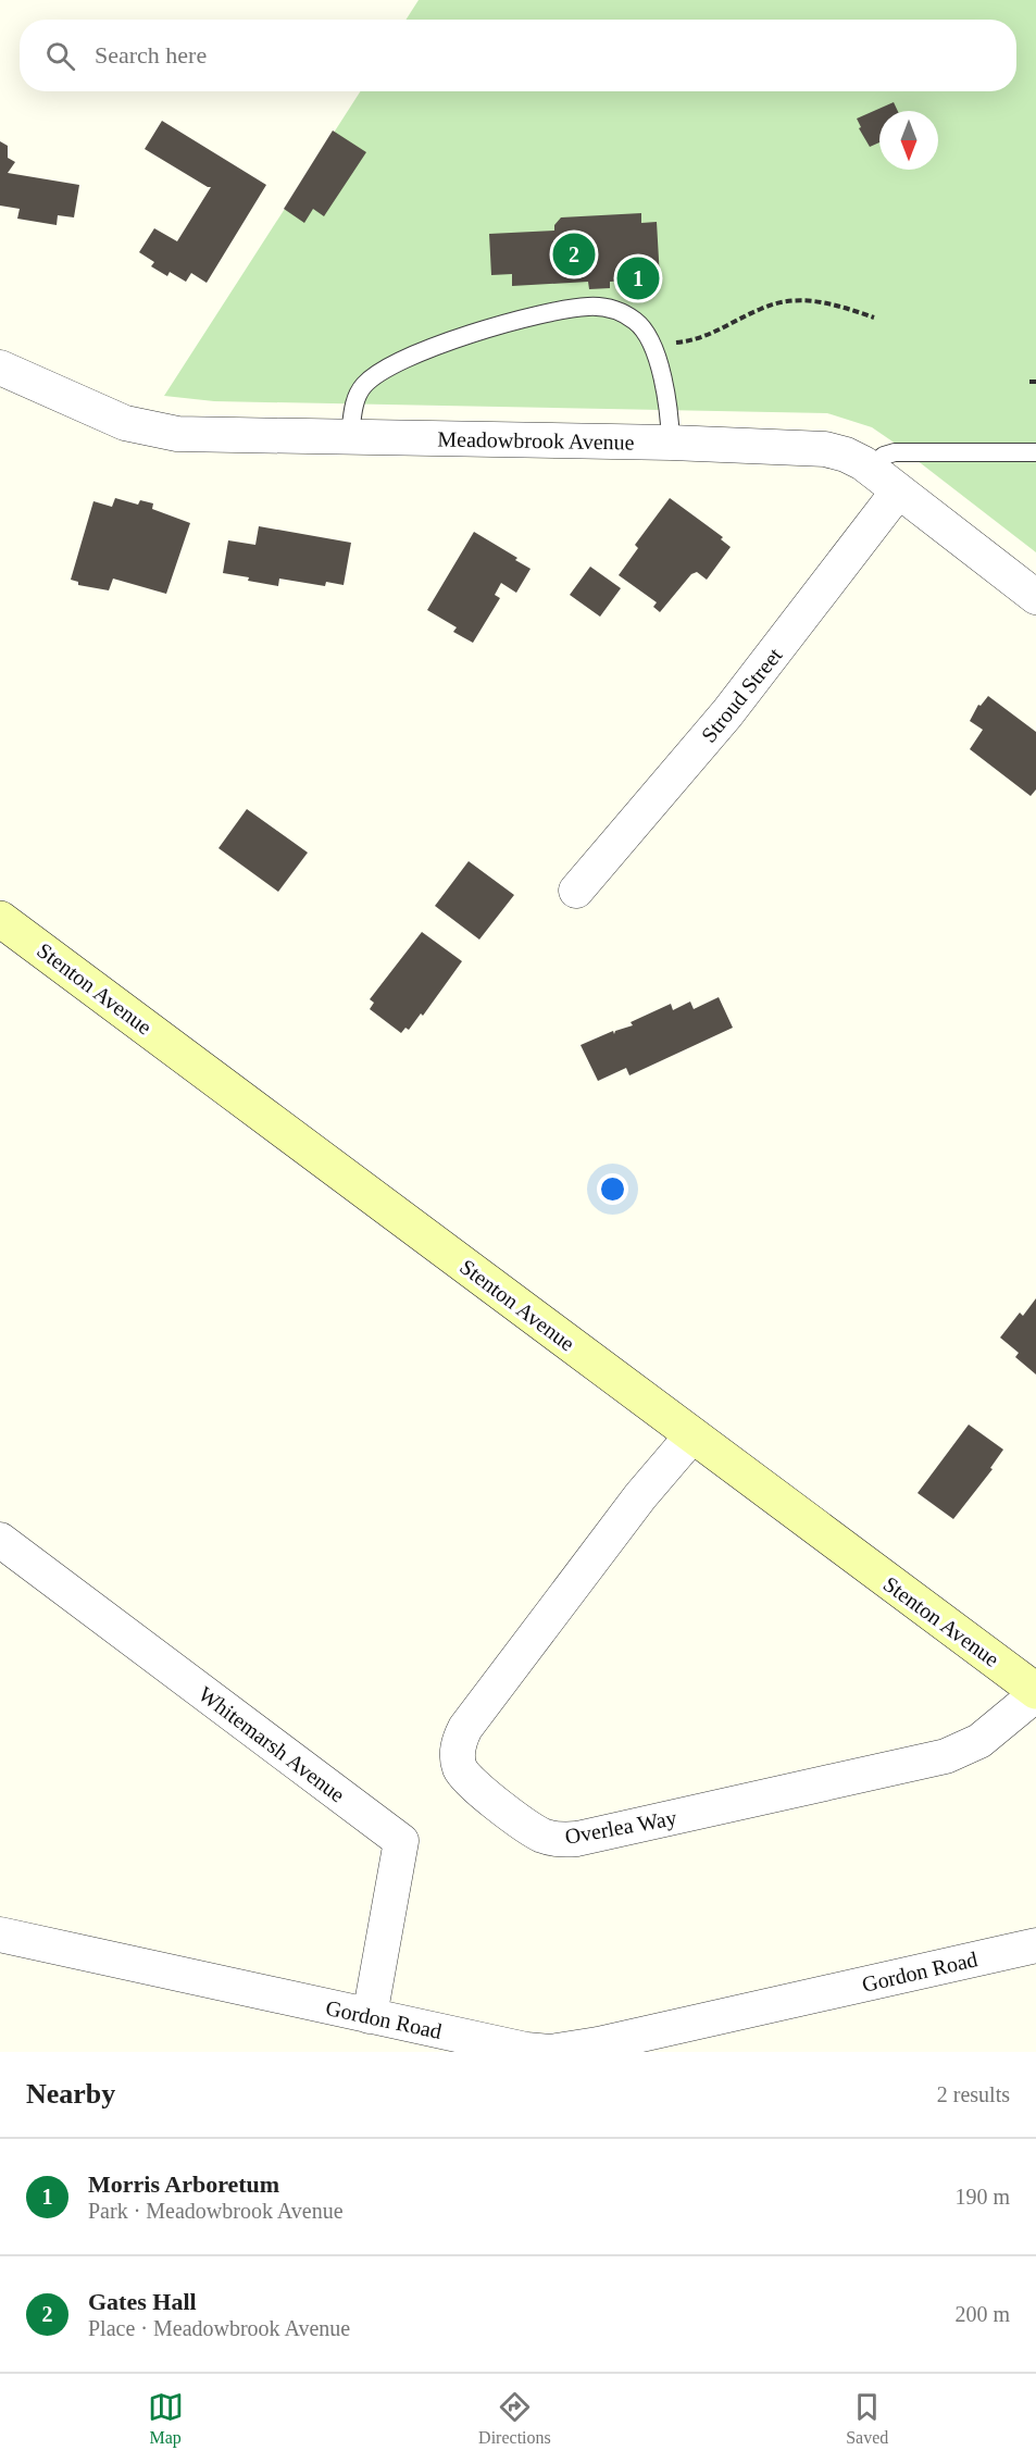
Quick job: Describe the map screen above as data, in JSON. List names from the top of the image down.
{
  "streets": {
    "street": [
      "Meadowbrook Avenue",
      "Stroud Street",
      "Stenton Avenue",
      "Whitemarsh Avenue",
      "Overlea Way",
      "Gordon Road"
    ]
  },
  "crossings": [
    ["Meadowbrook Avenue", "Stroud Street"],
    ["Stenton Avenue", "Overlea Way"],
    ["Whitemarsh Avenue", "Gordon Road"]
  ],
  "north": "bottom",
  "page": {
    "search": "Search here",
    "pins": ["2", "1"],
    "heading": ["Nearby", "2 results"],
    "list": [
      {
        "mark": "1",
        "name": "Morris Arboretum",
        "note": "Park · Meadowbrook Avenue",
        "value": "190 m"
      },
      {
        "mark": "2",
        "name": "Gates Hall",
        "note": "Place · Meadowbrook Avenue",
        "value": "200 m"
      }
    ],
    "nav": ["Map", "Directions", "Saved"]
  }
}
